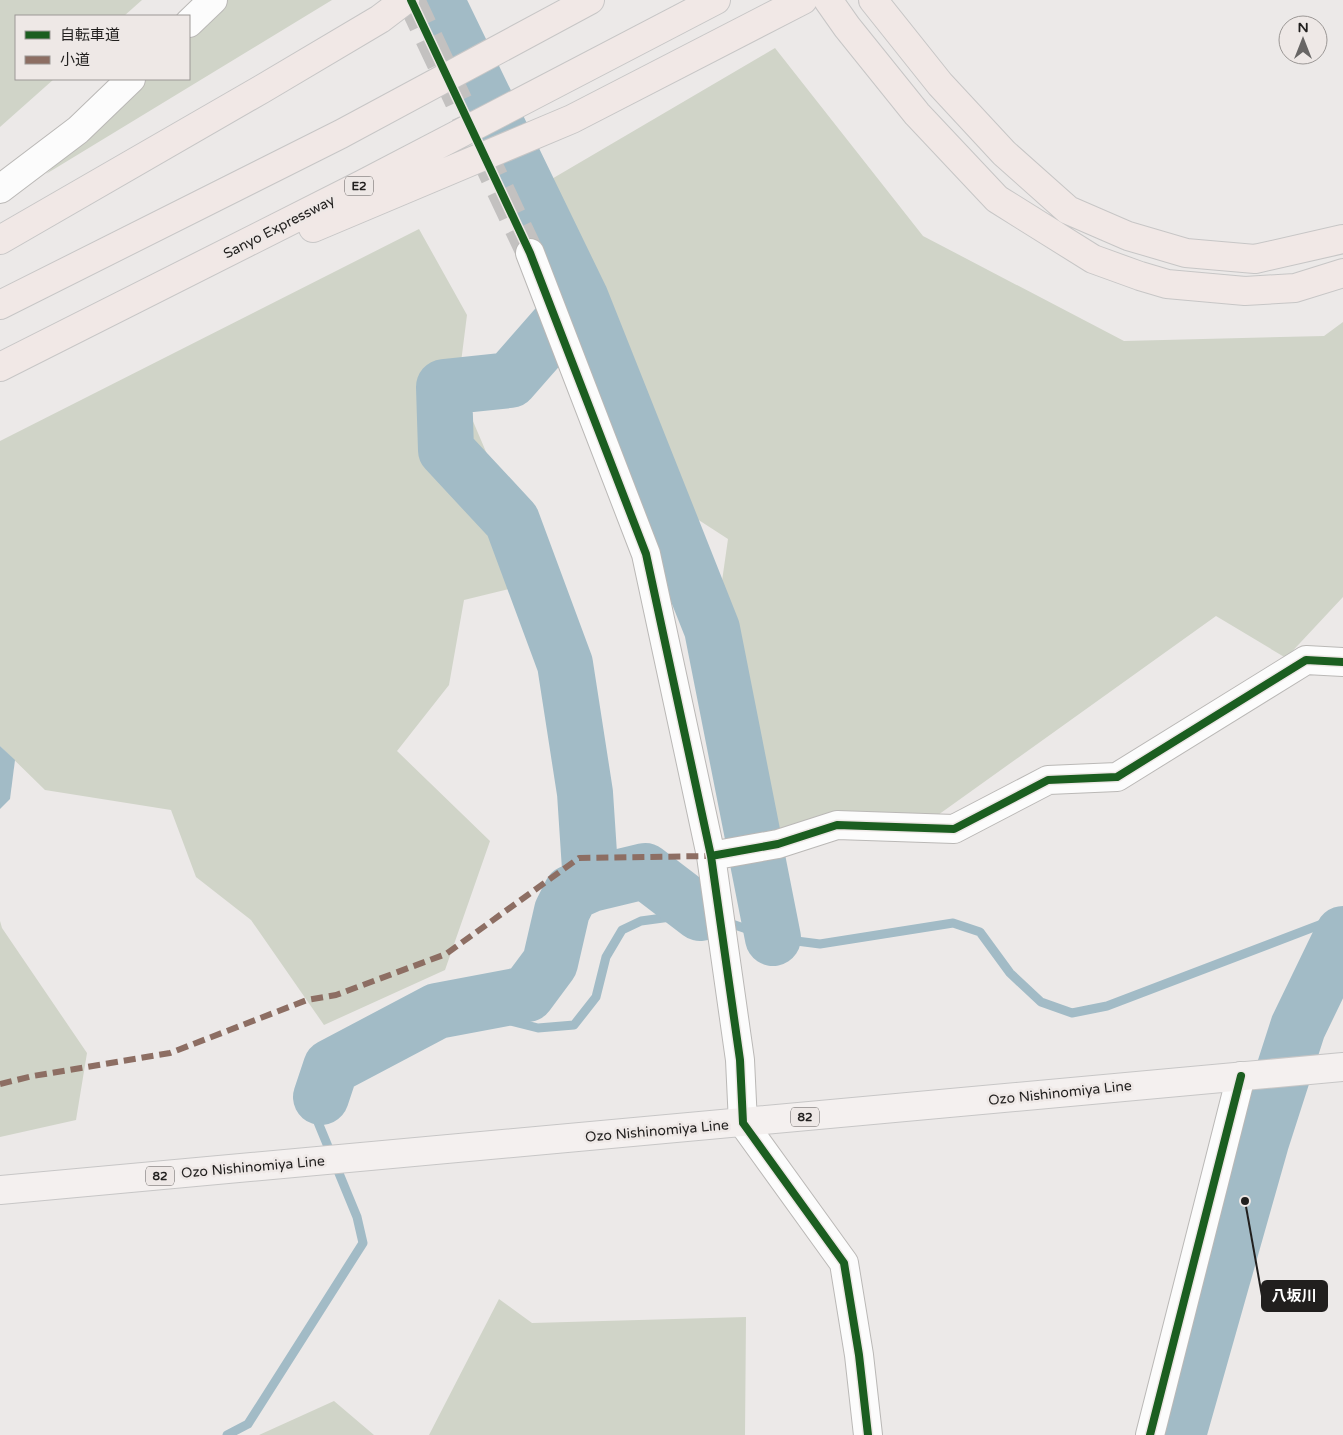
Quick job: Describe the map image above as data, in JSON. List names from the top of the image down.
{
  "streets": {
    "highway": ["E2", "Sanyo Expressway"],
    "main road": ["Ozo Nishinomiya Line", "82"]
  },
  "places": ["八坂川"],
  "legend": ["自転車道", "小道"],
  "north": "top"
}
